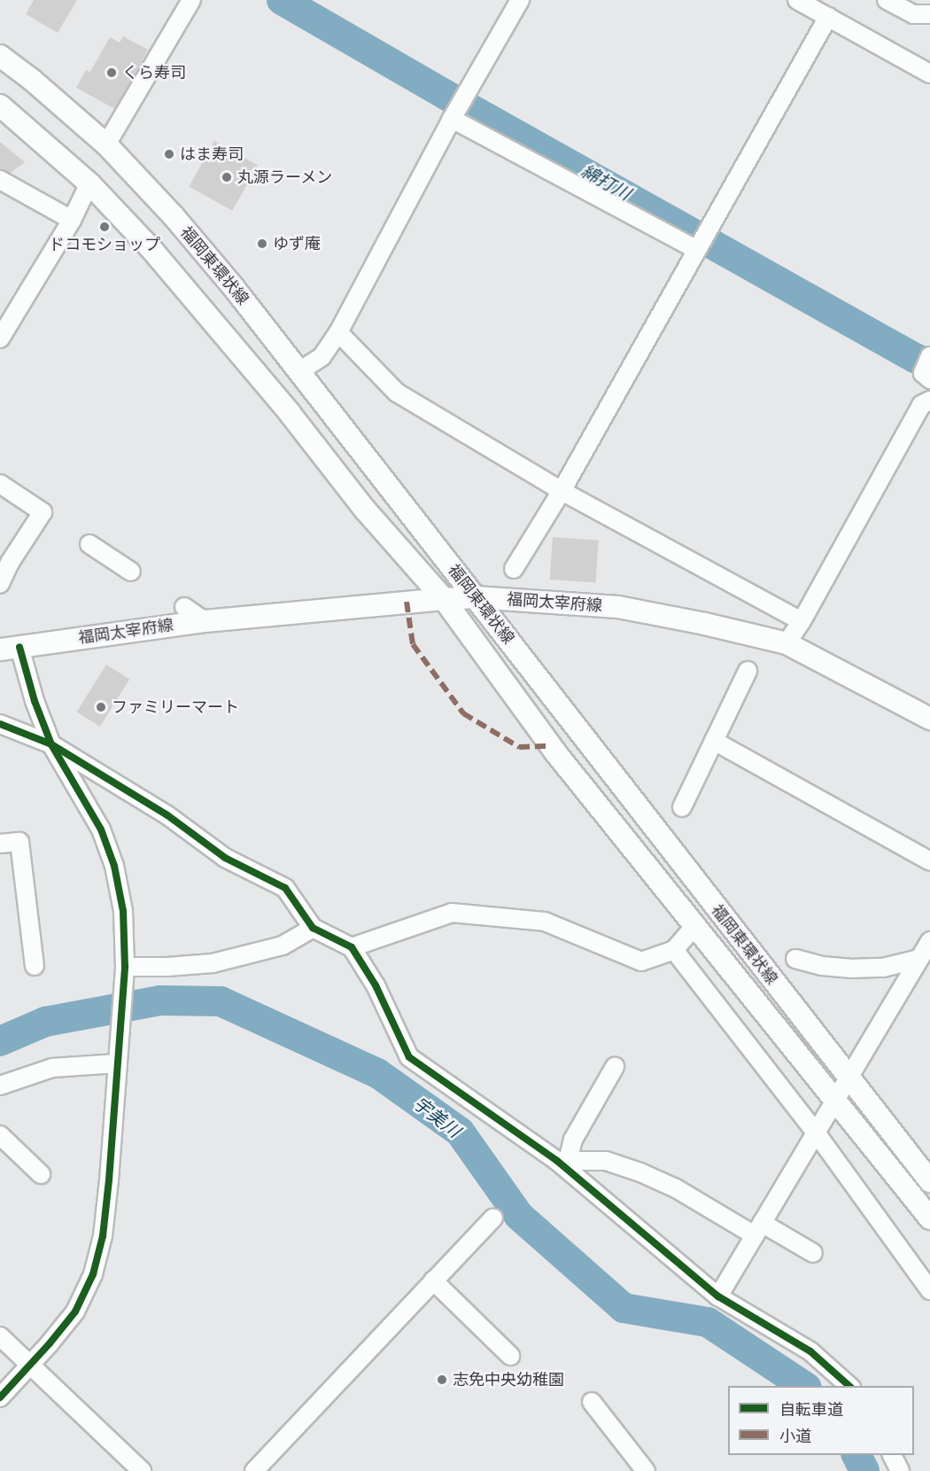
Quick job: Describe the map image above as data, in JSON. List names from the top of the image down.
{
  "streets": {
    "main road": ["福岡東環状線", "福岡太宰府線"]
  },
  "crossings": [
    ["福岡東環状線", "福岡太宰府線"]
  ],
  "water": ["綿打川", "宇美川"],
  "places": [
    "くら寿司",
    "はま寿司",
    "丸源ラーメン",
    "ドコモショップ",
    "ゆず庵",
    "ファミリーマート",
    "志免中央幼稚園"
  ],
  "legend": ["自転車道", "小道"]
}
